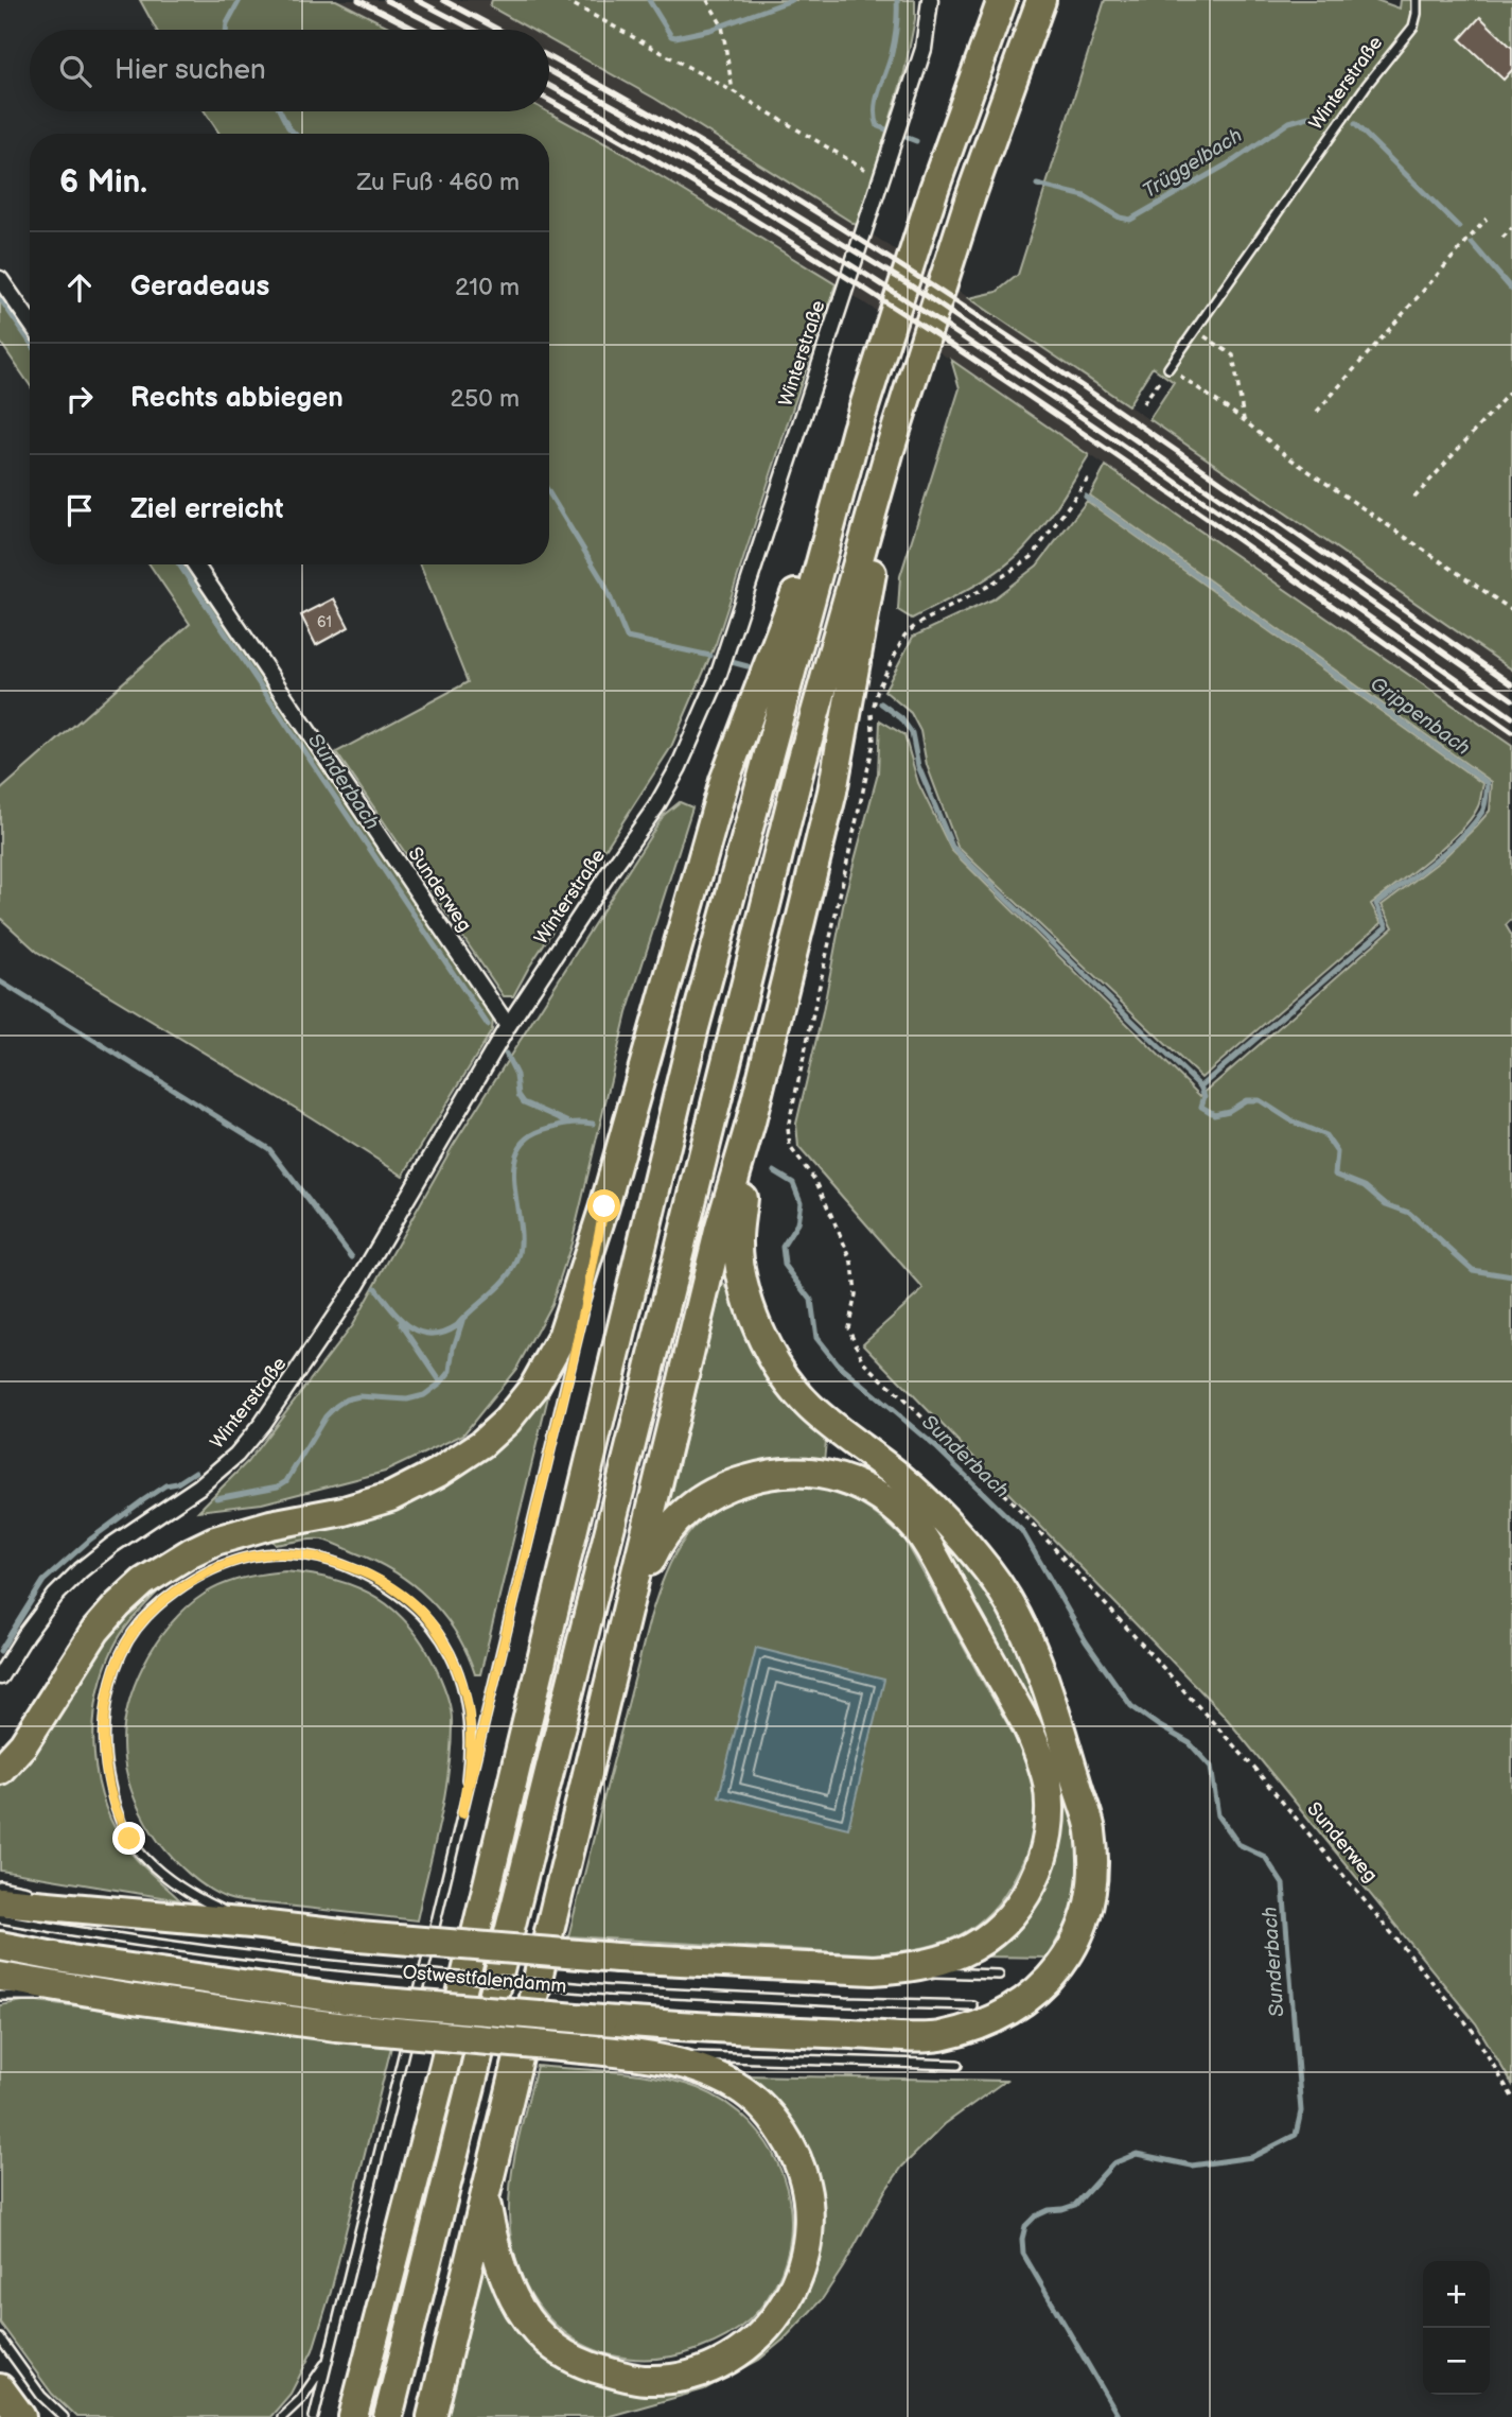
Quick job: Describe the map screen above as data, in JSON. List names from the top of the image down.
{
  "streets": {
    "highway": ["Ostwestfalendamm"],
    "street": ["Winterstraße", "Sunderweg"]
  },
  "crossings": [
    ["Winterstraße", "Sunderweg"]
  ],
  "water": ["Trüggelbach", "Grippenbach", "Sunderbach"],
  "house_numbers": ["61"],
  "page": {
    "search": "Hier suchen",
    "heading": ["6 Min.", "Zu Fuß · 460 m"],
    "list": [
      ["Geradeaus", "210 m"],
      ["Rechts abbiegen", "250 m"],
      "Ziel erreicht"
    ],
    "map_buttons": ["+", "−"]
  }
}
